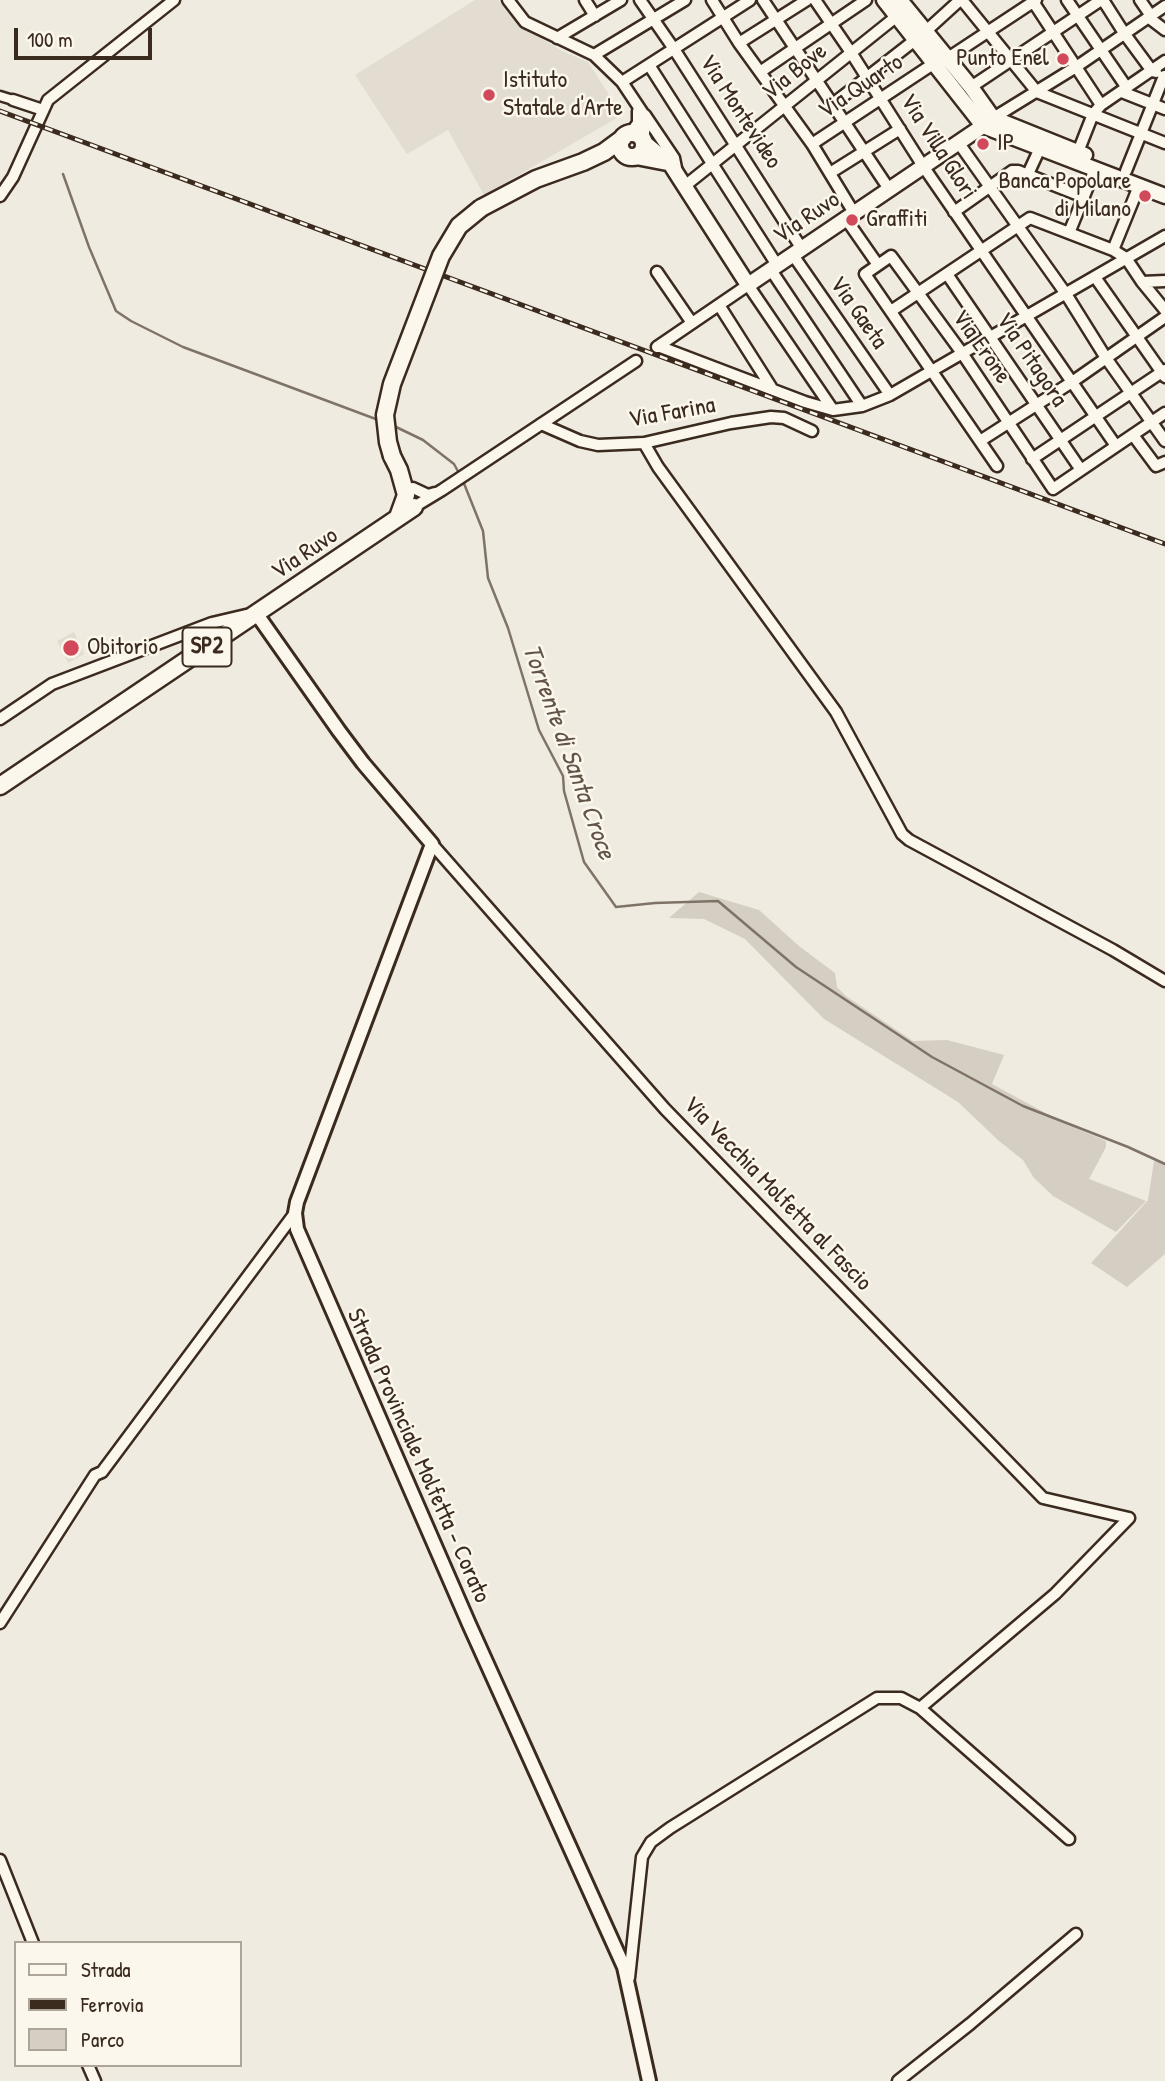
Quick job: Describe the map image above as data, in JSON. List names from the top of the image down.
{
  "streets": {
    "main road": ["Via Ruvo", "SP2"],
    "street": [
      "Via Bove",
      "Via Quarto",
      "Via Montevideo",
      "Via Villa Glori",
      "Via Gaeta",
      "Via Erone",
      "Via Pitagora",
      "Via Farina",
      "Via Vecchia Molfetta al Fascio",
      "Strada Provinciale Molfetta - Corato"
    ]
  },
  "crossings": [
    ["Via Bove", "Via Montevideo"],
    ["Via Bove", "Via Villa Glori"],
    ["Via Quarto", "Via Villa Glori"],
    ["Via Montevideo", "Via Ruvo"],
    ["Via Montevideo", "Via Gaeta"],
    ["Via Villa Glori", "Via Ruvo"],
    ["Via Ruvo", "Via Gaeta"],
    ["Via Ruvo", "Via Farina"],
    ["Via Erone", "Via Pitagora"]
  ],
  "water": ["Torrente di Santa Croce"],
  "places": [
    "Punto Enel",
    "Istituto Statale d'Arte",
    "IP",
    "Banca Popolare di Milano",
    "Graffiti",
    "Obitorio"
  ],
  "legend": ["Strada", "Ferrovia", "Parco"],
  "scale_bar": "100 m"
}
